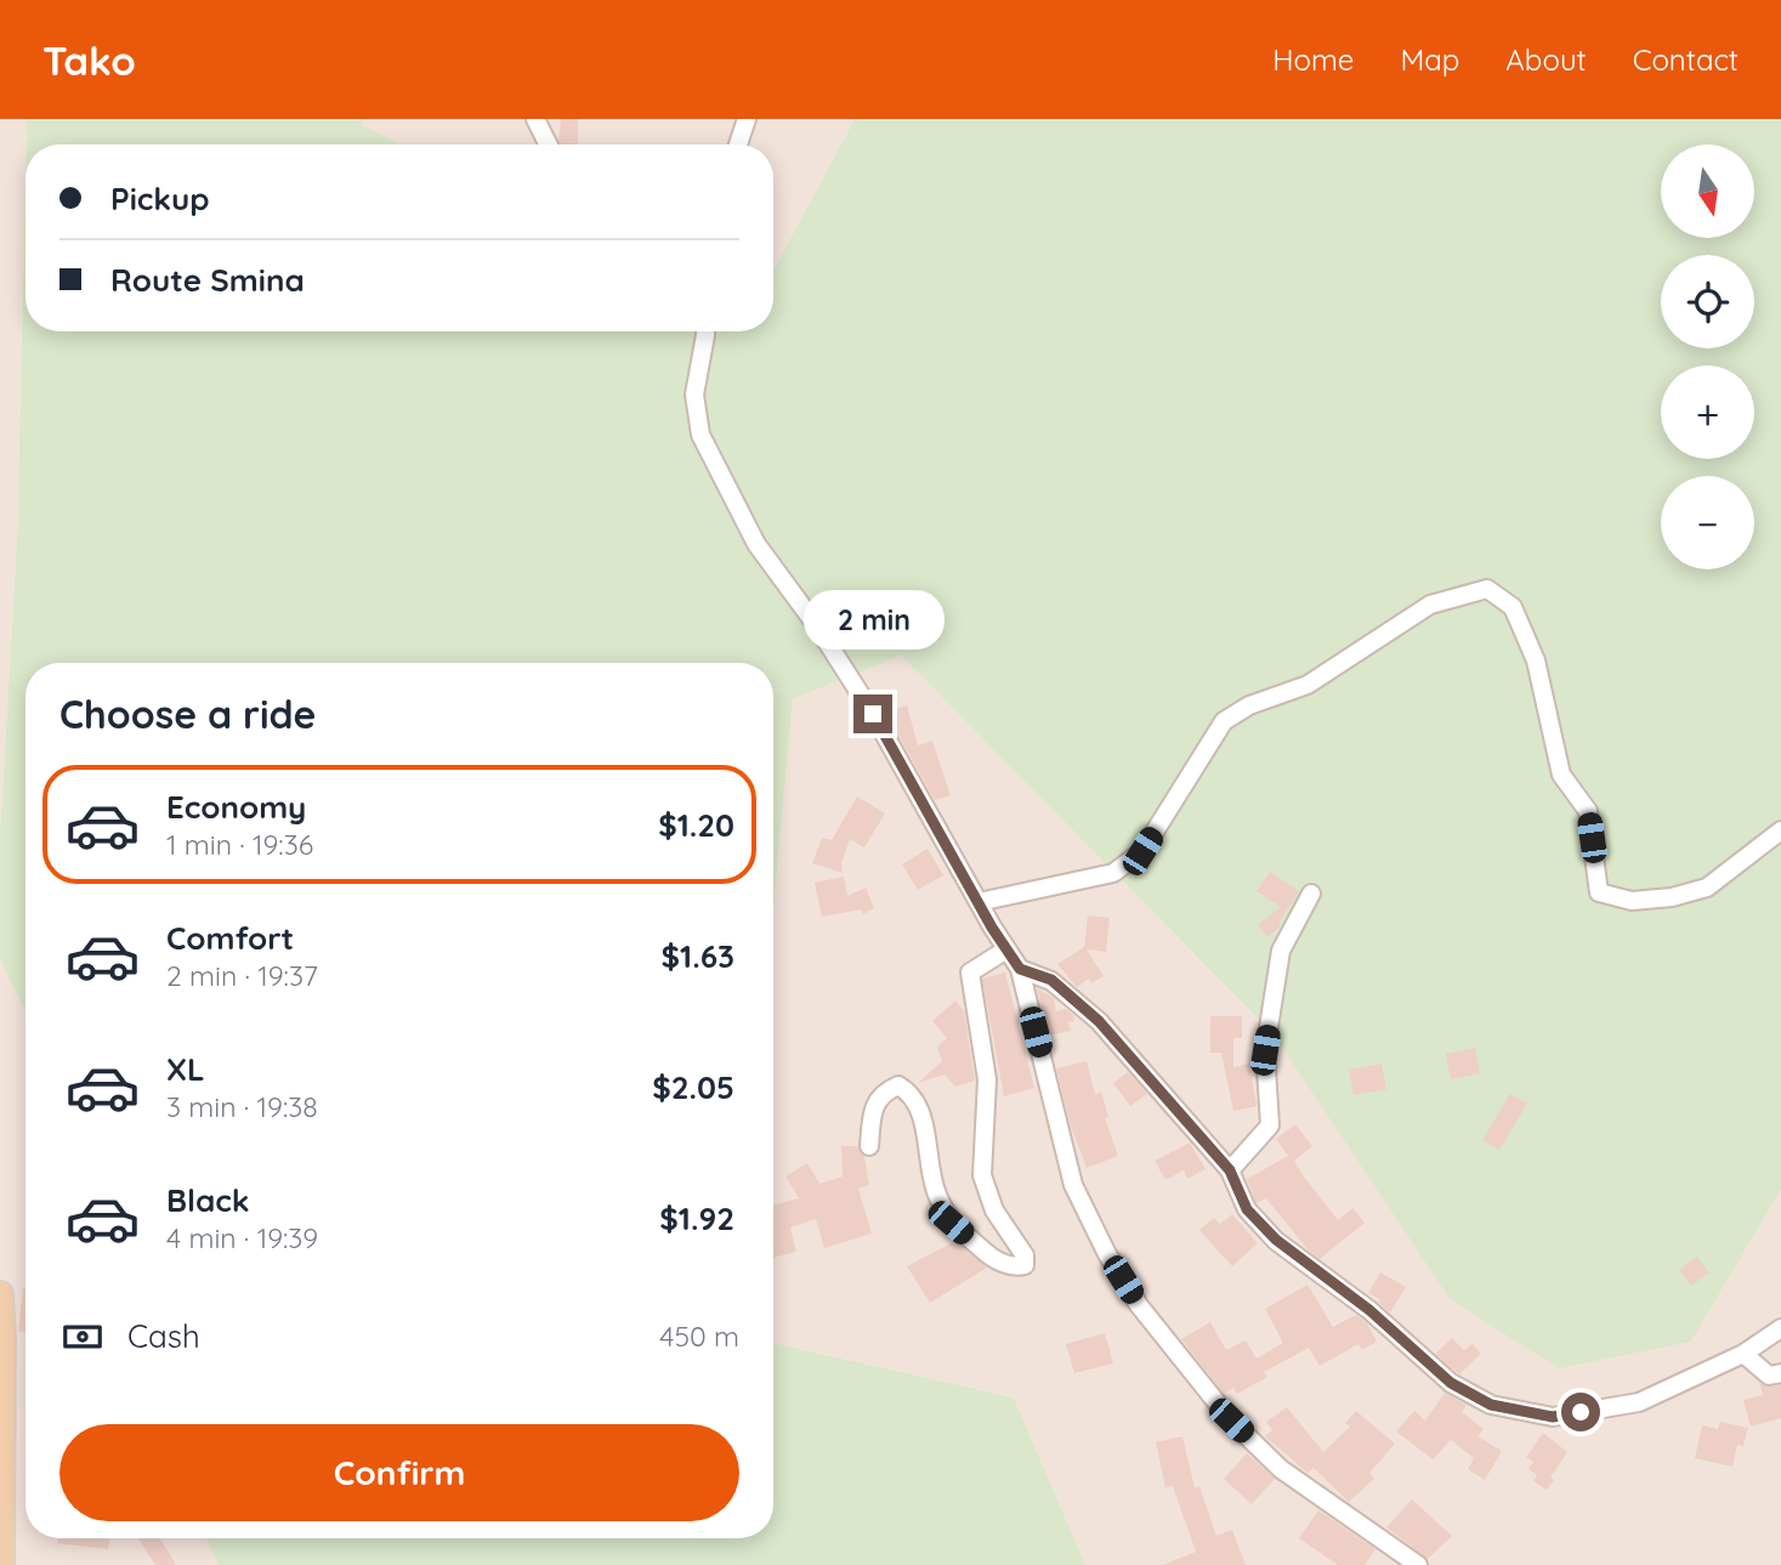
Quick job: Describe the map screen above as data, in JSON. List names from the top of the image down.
{
  "north": "bottom",
  "page": {
    "header": "Tako",
    "nav": [
      "Home",
      "Map",
      "About",
      "Contact"
    ],
    "map_buttons": ["+", "−"],
    "banner": ["Pickup", "Route Smina"],
    "bubble": "2 min",
    "heading": "Choose a ride",
    "list": [
      {
        "name": "Economy",
        "note": "1 min · 19:36",
        "value": "$1.20"
      },
      {
        "name": "Comfort",
        "note": "2 min · 19:37",
        "value": "$1.63"
      },
      {
        "name": "XL",
        "note": "3 min · 19:38",
        "value": "$2.05"
      },
      {
        "name": "Black",
        "note": "4 min · 19:39",
        "value": "$1.92"
      }
    ],
    "pay": ["Cash", "450 m"],
    "buttons": "Confirm"
  }
}
